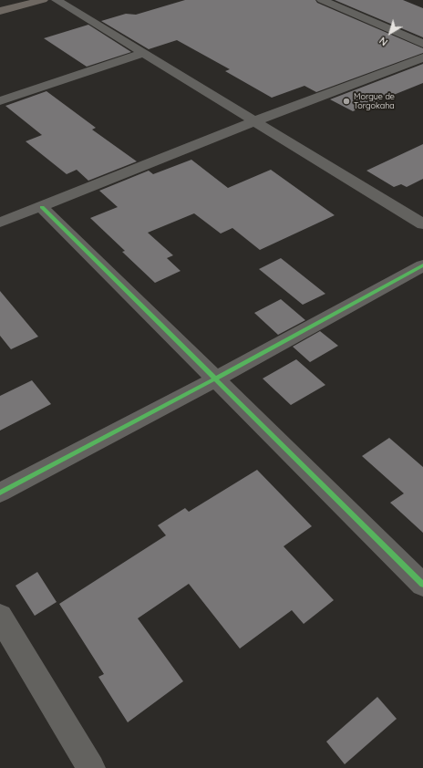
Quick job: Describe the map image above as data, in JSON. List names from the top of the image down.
{
  "places": ["Morgue de Torgokaha"],
  "north": "bottom left"
}
